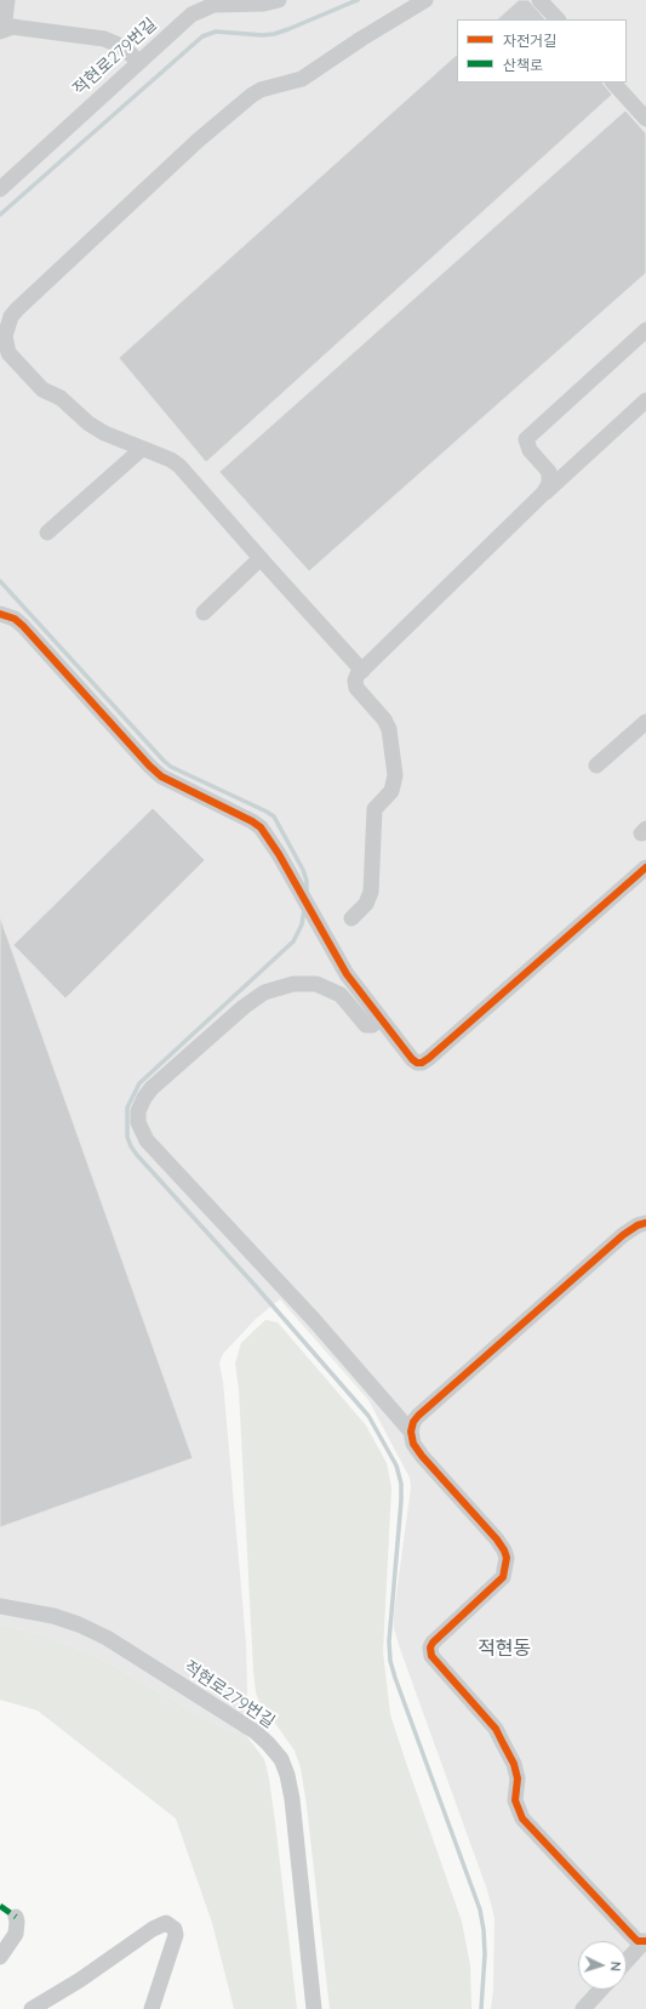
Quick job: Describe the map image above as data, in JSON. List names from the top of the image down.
{
  "streets": {
    "street": ["적현로279번길"]
  },
  "districts": ["적현동"],
  "legend": ["자전거길", "산책로"],
  "north": "right"
}
